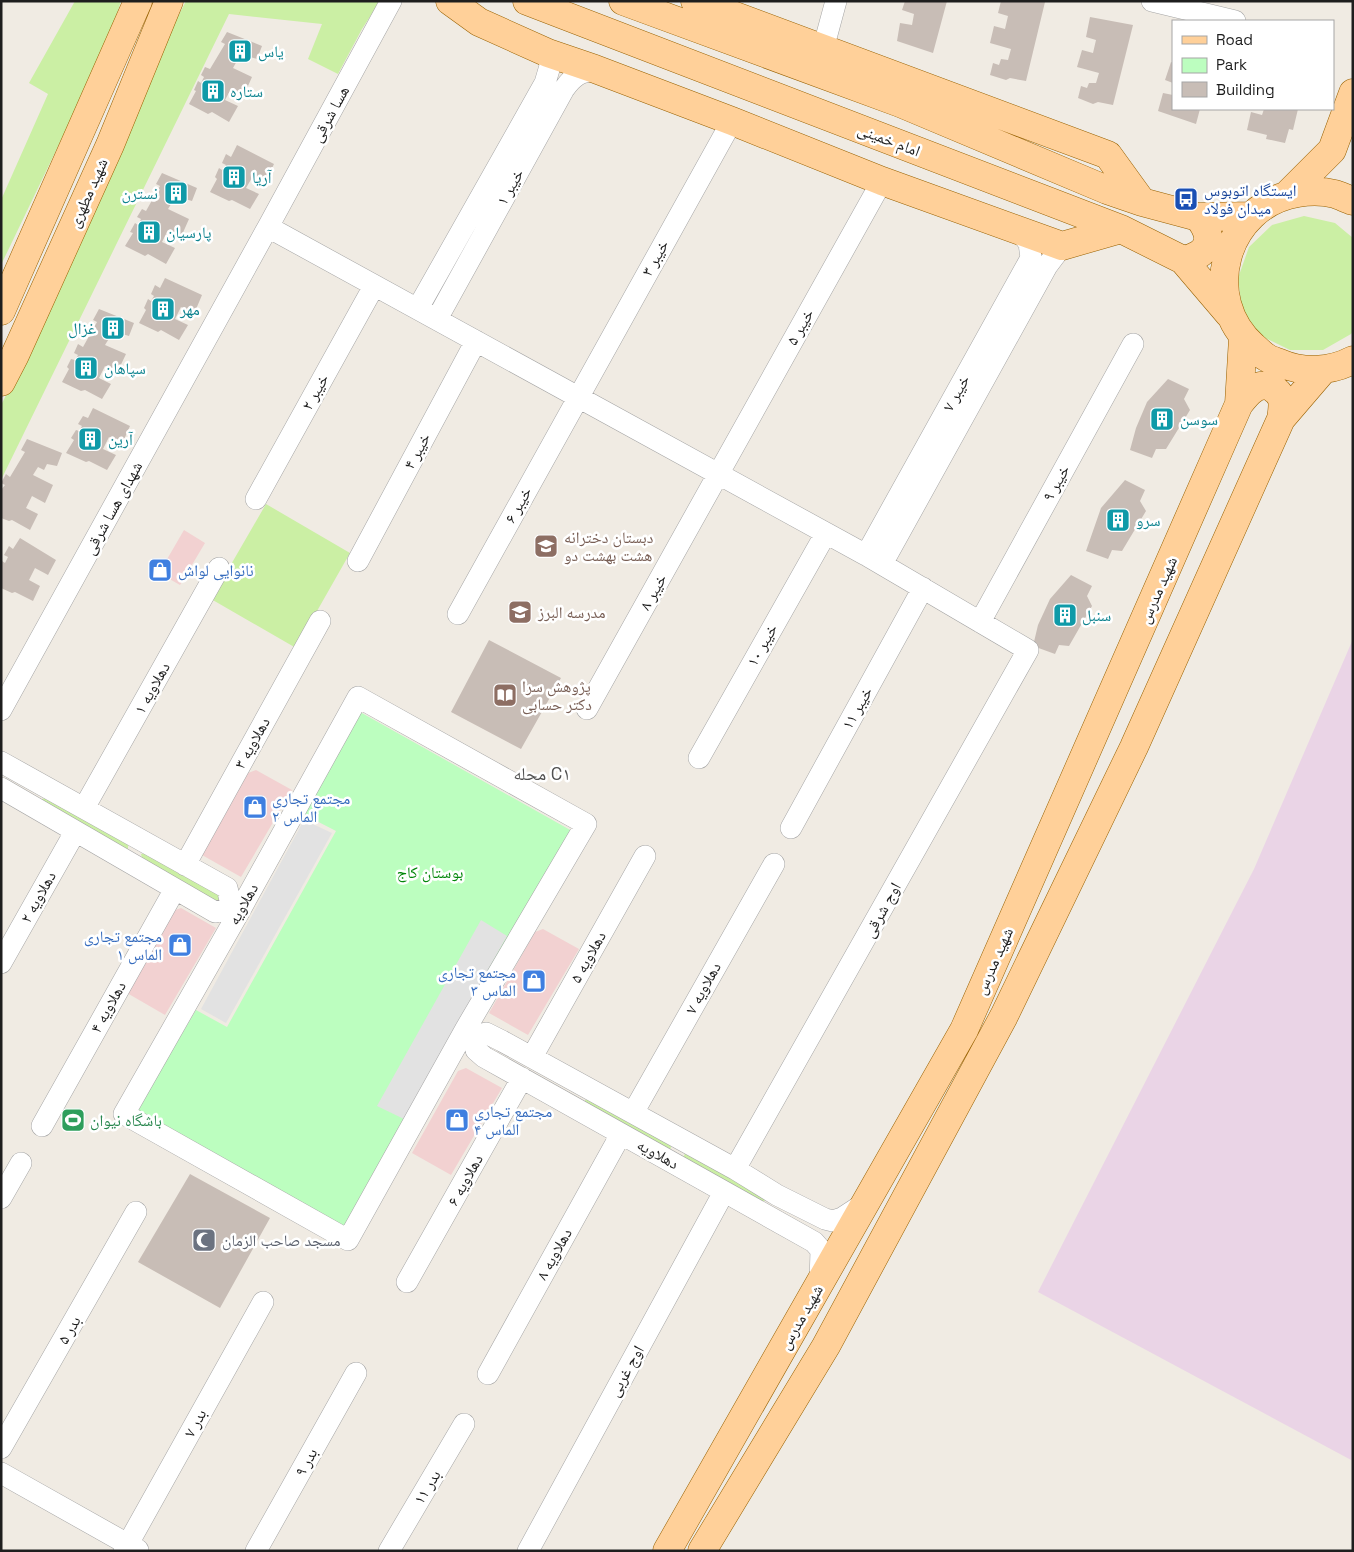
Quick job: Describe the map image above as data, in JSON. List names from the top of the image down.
{
  "streets": {
    "main road": ["امام خمینی", "شهید مطهری", "شهید مدرس"],
    "street": [
      "هسا شرقی",
      "خیبر ۱",
      "خیبر ۳",
      "خیبر ۵",
      "خیبر ۲",
      "خیبر ۷",
      "خیبر ۴",
      "خیبر ۹",
      "خیبر ۶",
      "شهدای هسا شرقی",
      "خیبر ۸",
      "خیبر ۱۰",
      "دهلاویه ۱",
      "خیبر ۱۱",
      "دهلاویه ۳",
      "دهلاویه ۲",
      "دهلاویه",
      "اوج شرقی",
      "دهلاویه ۵",
      "دهلاویه ۷",
      "دهلاویه ۴",
      "دهلاویه ۶",
      "دهلاویه ۸",
      "بدر ۵",
      "اوج غربی",
      "بدر ۷",
      "بدر ۹",
      "بدر ۱۱"
    ]
  },
  "crossings": [
    ["هسا شرقی", "شهدای هسا شرقی"],
    ["خیبر ۳", "خیبر ۶"],
    ["خیبر ۵", "خیبر ۸"],
    ["خیبر ۹", "اوج شرقی"],
    ["شهید مدرس", "دهلاویه"],
    ["دهلاویه ۱", "دهلاویه"],
    ["دهلاویه ۳", "دهلاویه"],
    ["دهلاویه ۲", "دهلاویه"],
    ["دهلاویه", "اوج شرقی"],
    ["دهلاویه", "دهلاویه ۵"],
    ["دهلاویه", "دهلاویه ۷"],
    ["دهلاویه", "دهلاویه ۴"],
    ["دهلاویه", "دهلاویه ۶"],
    ["دهلاویه", "دهلاویه ۸"],
    ["دهلاویه", "اوج غربی"]
  ],
  "districts": ["محله C۱"],
  "parks": ["بوستان کاج"],
  "places": {
    "building": [
      "یاس",
      "ستاره",
      "آریا",
      "نسترن",
      "پارسیان",
      "مهر",
      "غزال",
      "سپاهان",
      "سوسن",
      "آرین",
      "سرو",
      "سنبل"
    ],
    "bus stop": ["ایستگاه اتوبوس میدان فولاد"],
    "school or university": ["دبستان دخترانه هشت بهشت دو", "مدرسه البرز"],
    "shop": [
      "نانوایی لواش",
      "مجتمع تجاری الماس ۲",
      "مجتمع تجاری الماس ۱",
      "مجتمع تجاری الماس ۳",
      "مجتمع تجاری الماس ۴"
    ],
    "library": ["پژوهش سرا دکتر حسابی"],
    "sports": ["باشگاه نیوان"],
    "mosque": ["مسجد صاحب الزمان"]
  },
  "legend": ["Road", "Park", "Building"]
}
